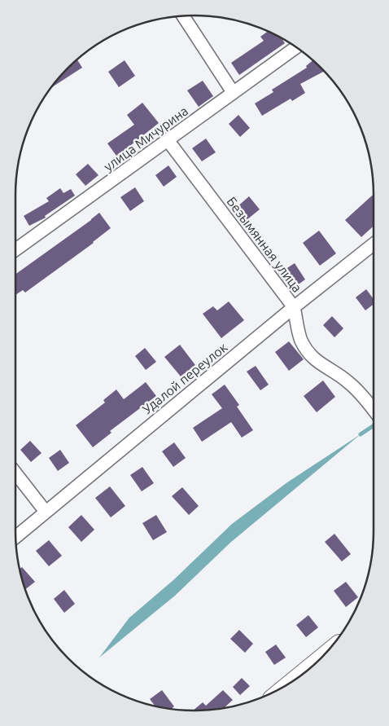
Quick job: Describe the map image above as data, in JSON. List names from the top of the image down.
{
  "streets": {
    "street": ["улица Мичурина", "Безымянная улица", "Удалой переулок"]
  },
  "crossings": [
    ["улица Мичурина", "Безымянная улица"],
    ["Безымянная улица", "Удалой переулок"]
  ]
}
